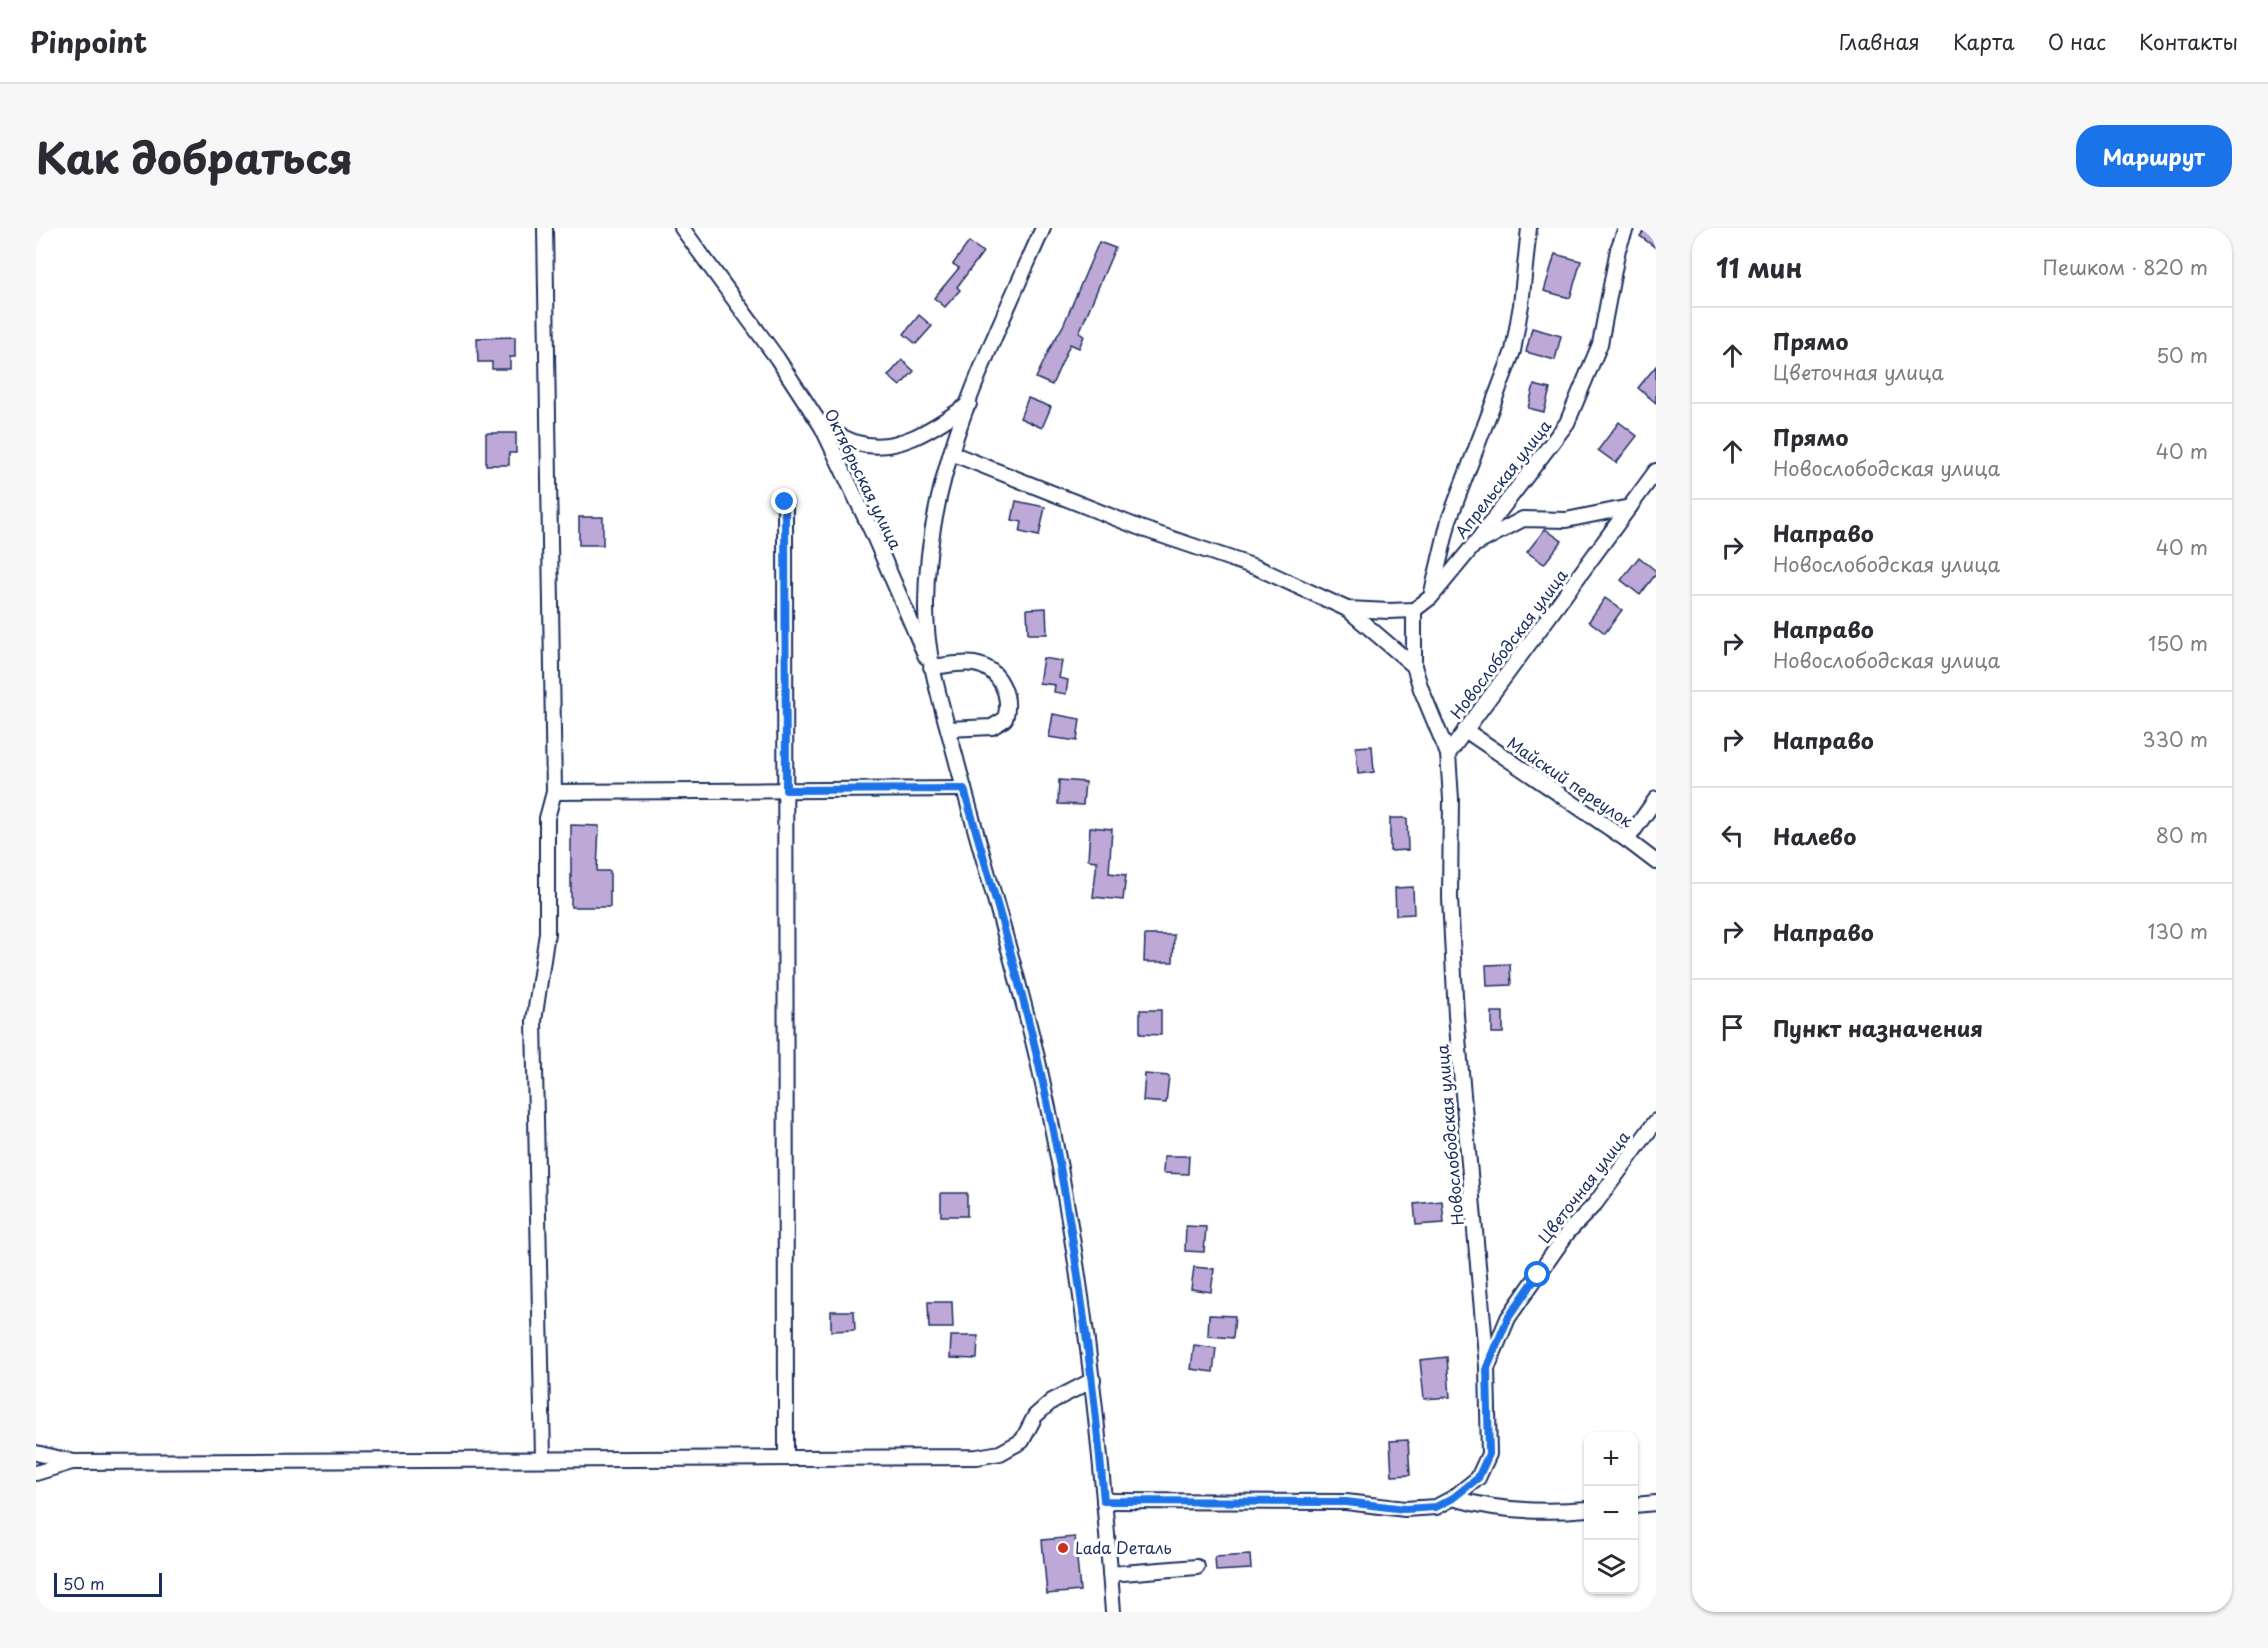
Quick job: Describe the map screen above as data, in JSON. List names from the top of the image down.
{
  "streets": {
    "street": [
      "Октябрьская улица",
      "Апрельская улица",
      "Новослободская улица",
      "Майский переулок",
      "Цветочная улица"
    ]
  },
  "crossings": [
    ["Новослободская улица", "Майский переулок"],
    ["Новослободская улица", "Цветочная улица"]
  ],
  "places": ["Lada Dеталь"],
  "scale_bar": "50 m",
  "page": {
    "header": "Pinpoint",
    "nav": [
      "Главная",
      "Карта",
      "О нас",
      "Контакты"
    ],
    "title": "Как добраться",
    "buttons": "Маршрут",
    "heading": ["11 мин", "Пешком · 820 m"],
    "list": [
      ["Прямо", "Цветочная улица", "50 m"],
      ["Прямо", "Новослободская улица", "40 m"],
      ["Направо", "Новослободская улица", "40 m"],
      ["Направо", "Новослободская улица", "150 m"],
      ["Направо", "330 m"],
      ["Налево", "80 m"],
      ["Направо", "130 m"],
      "Пункт назначения"
    ],
    "map_buttons": ["+", "−"],
    "scale": "50 m"
  }
}
